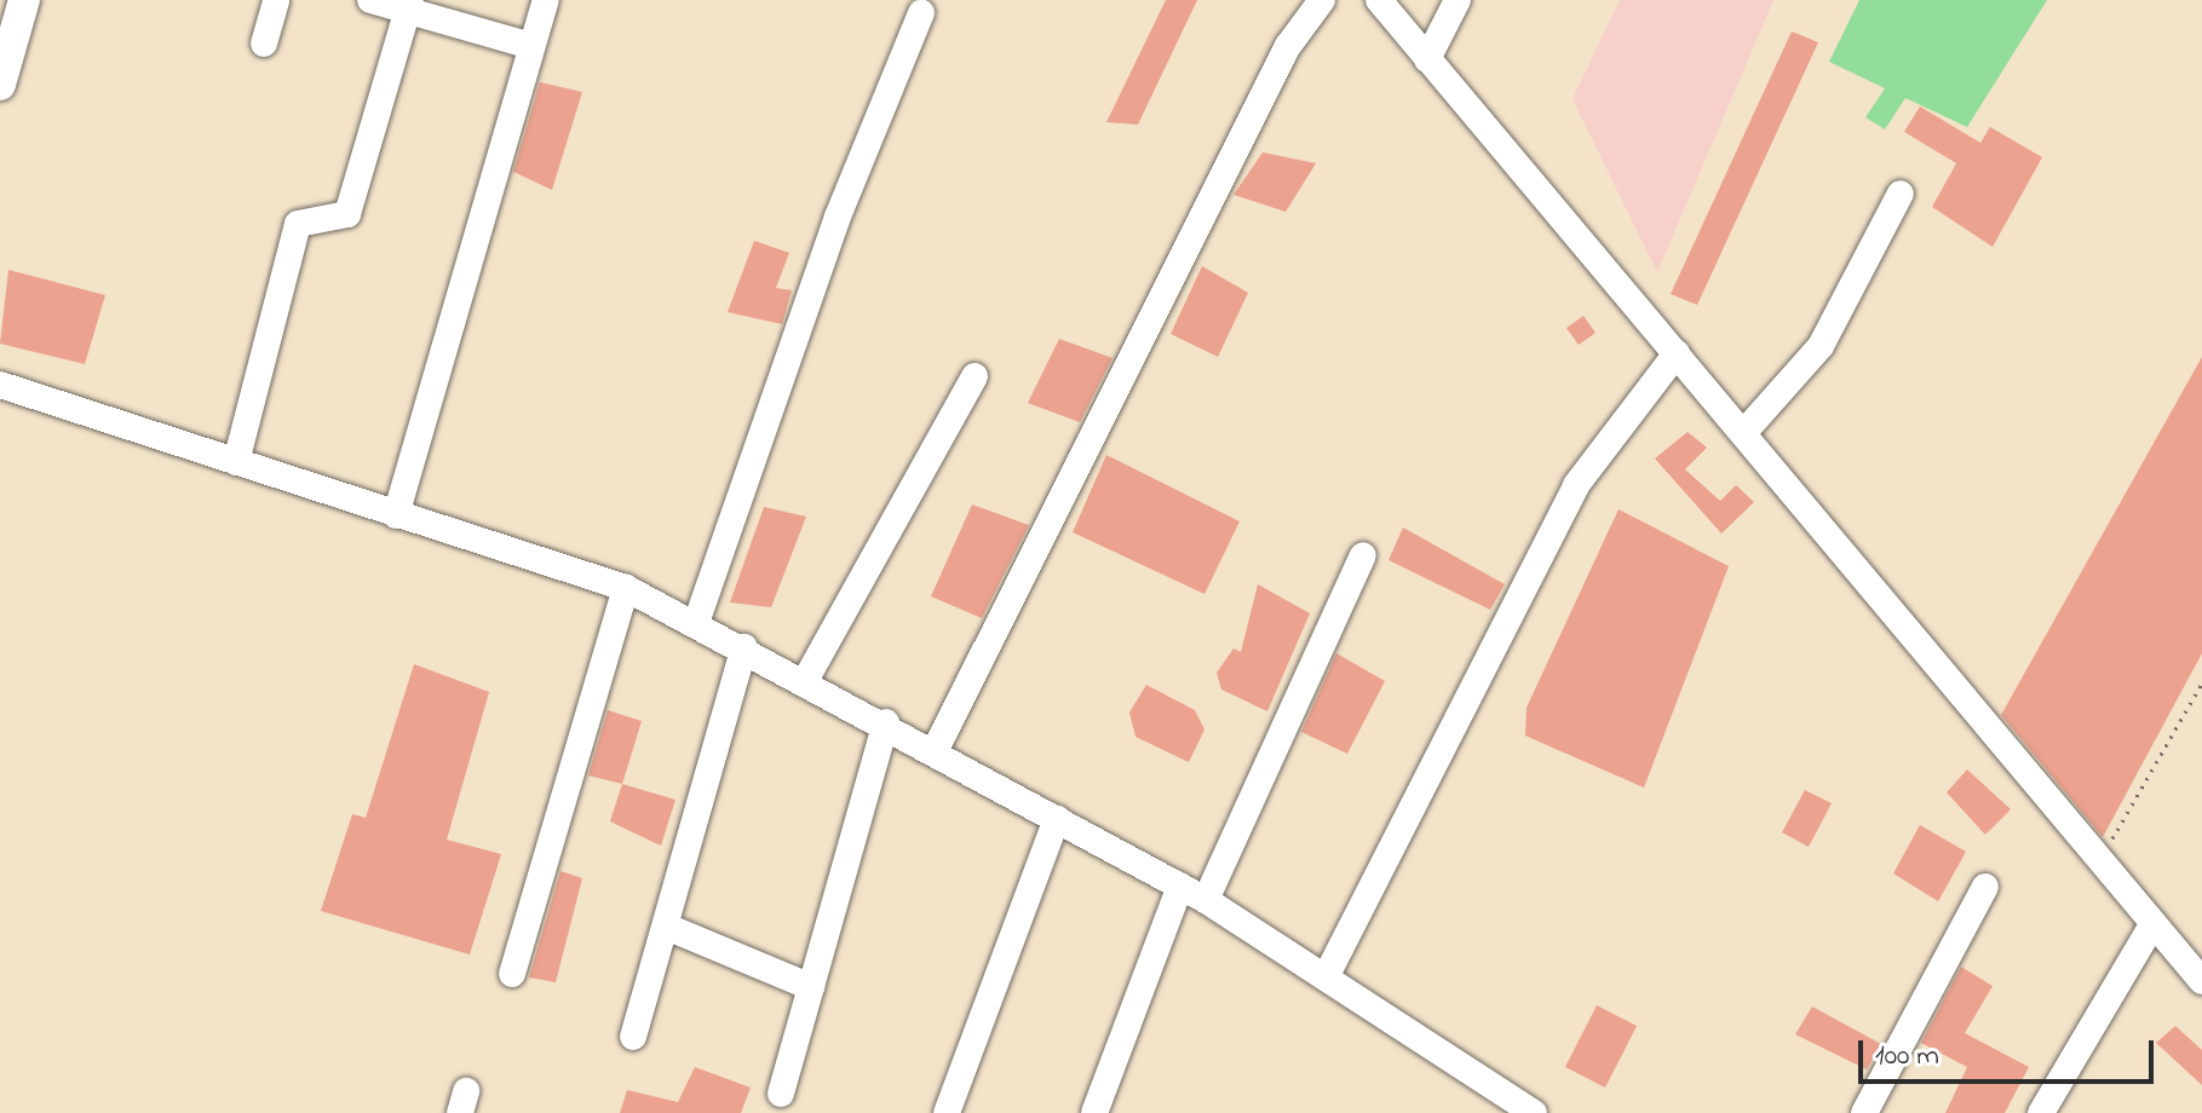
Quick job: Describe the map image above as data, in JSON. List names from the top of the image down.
{
  "scale_bar": "100 m"
}
